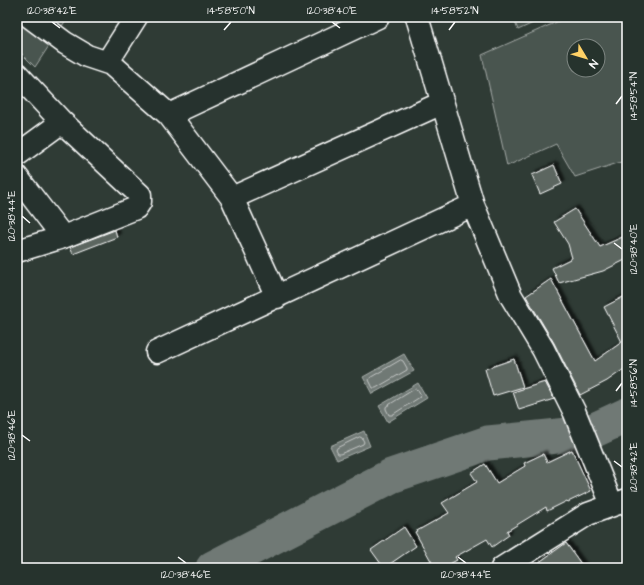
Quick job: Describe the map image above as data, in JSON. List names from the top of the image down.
{
  "north": "bottom right",
  "coordinates": [
    "120°38'42\"E",
    "14°58'50\"N",
    "120°38'40\"E",
    "14°58'52\"N",
    "14°58'54\"N",
    "120°38'44\"E",
    "14°58'56\"N",
    "120°38'46\"E"
  ]
}
